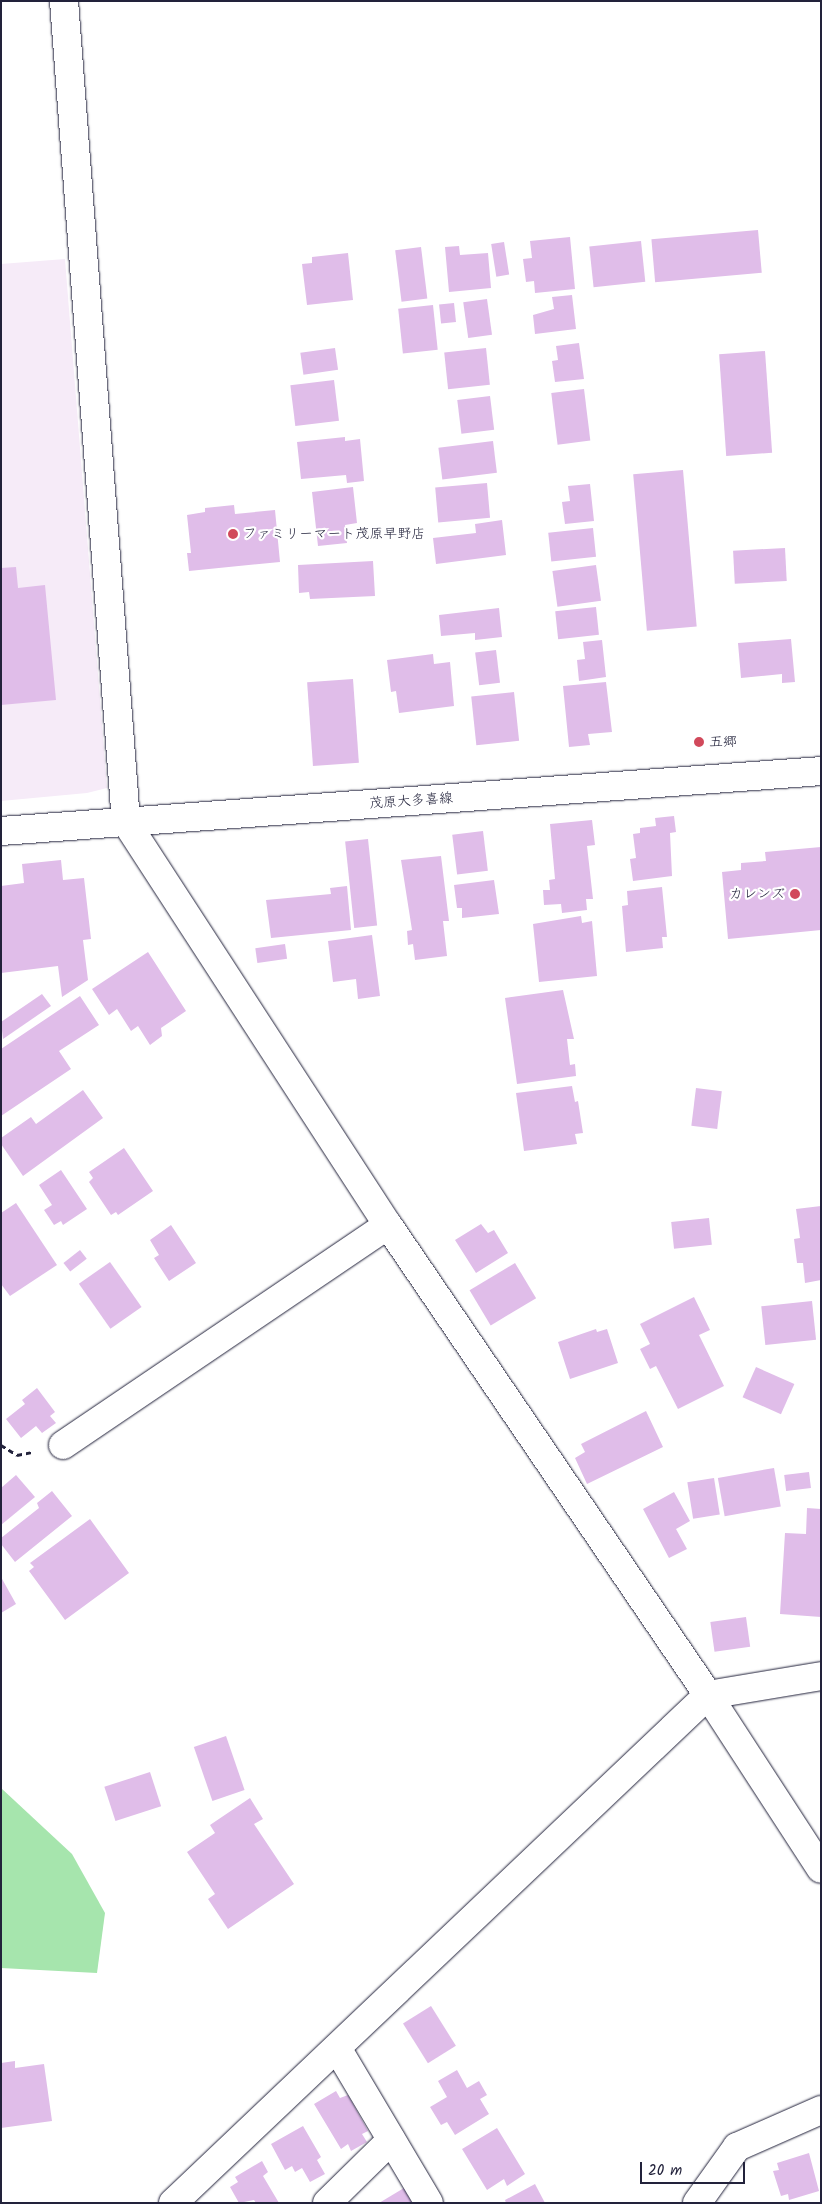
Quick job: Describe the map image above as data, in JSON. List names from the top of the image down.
{
  "streets": {
    "street": ["茂原大多喜線"]
  },
  "places": ["ファミリーマート茂原早野店", "五郷", "カレンズ"],
  "scale_bar": "20 m"
}
